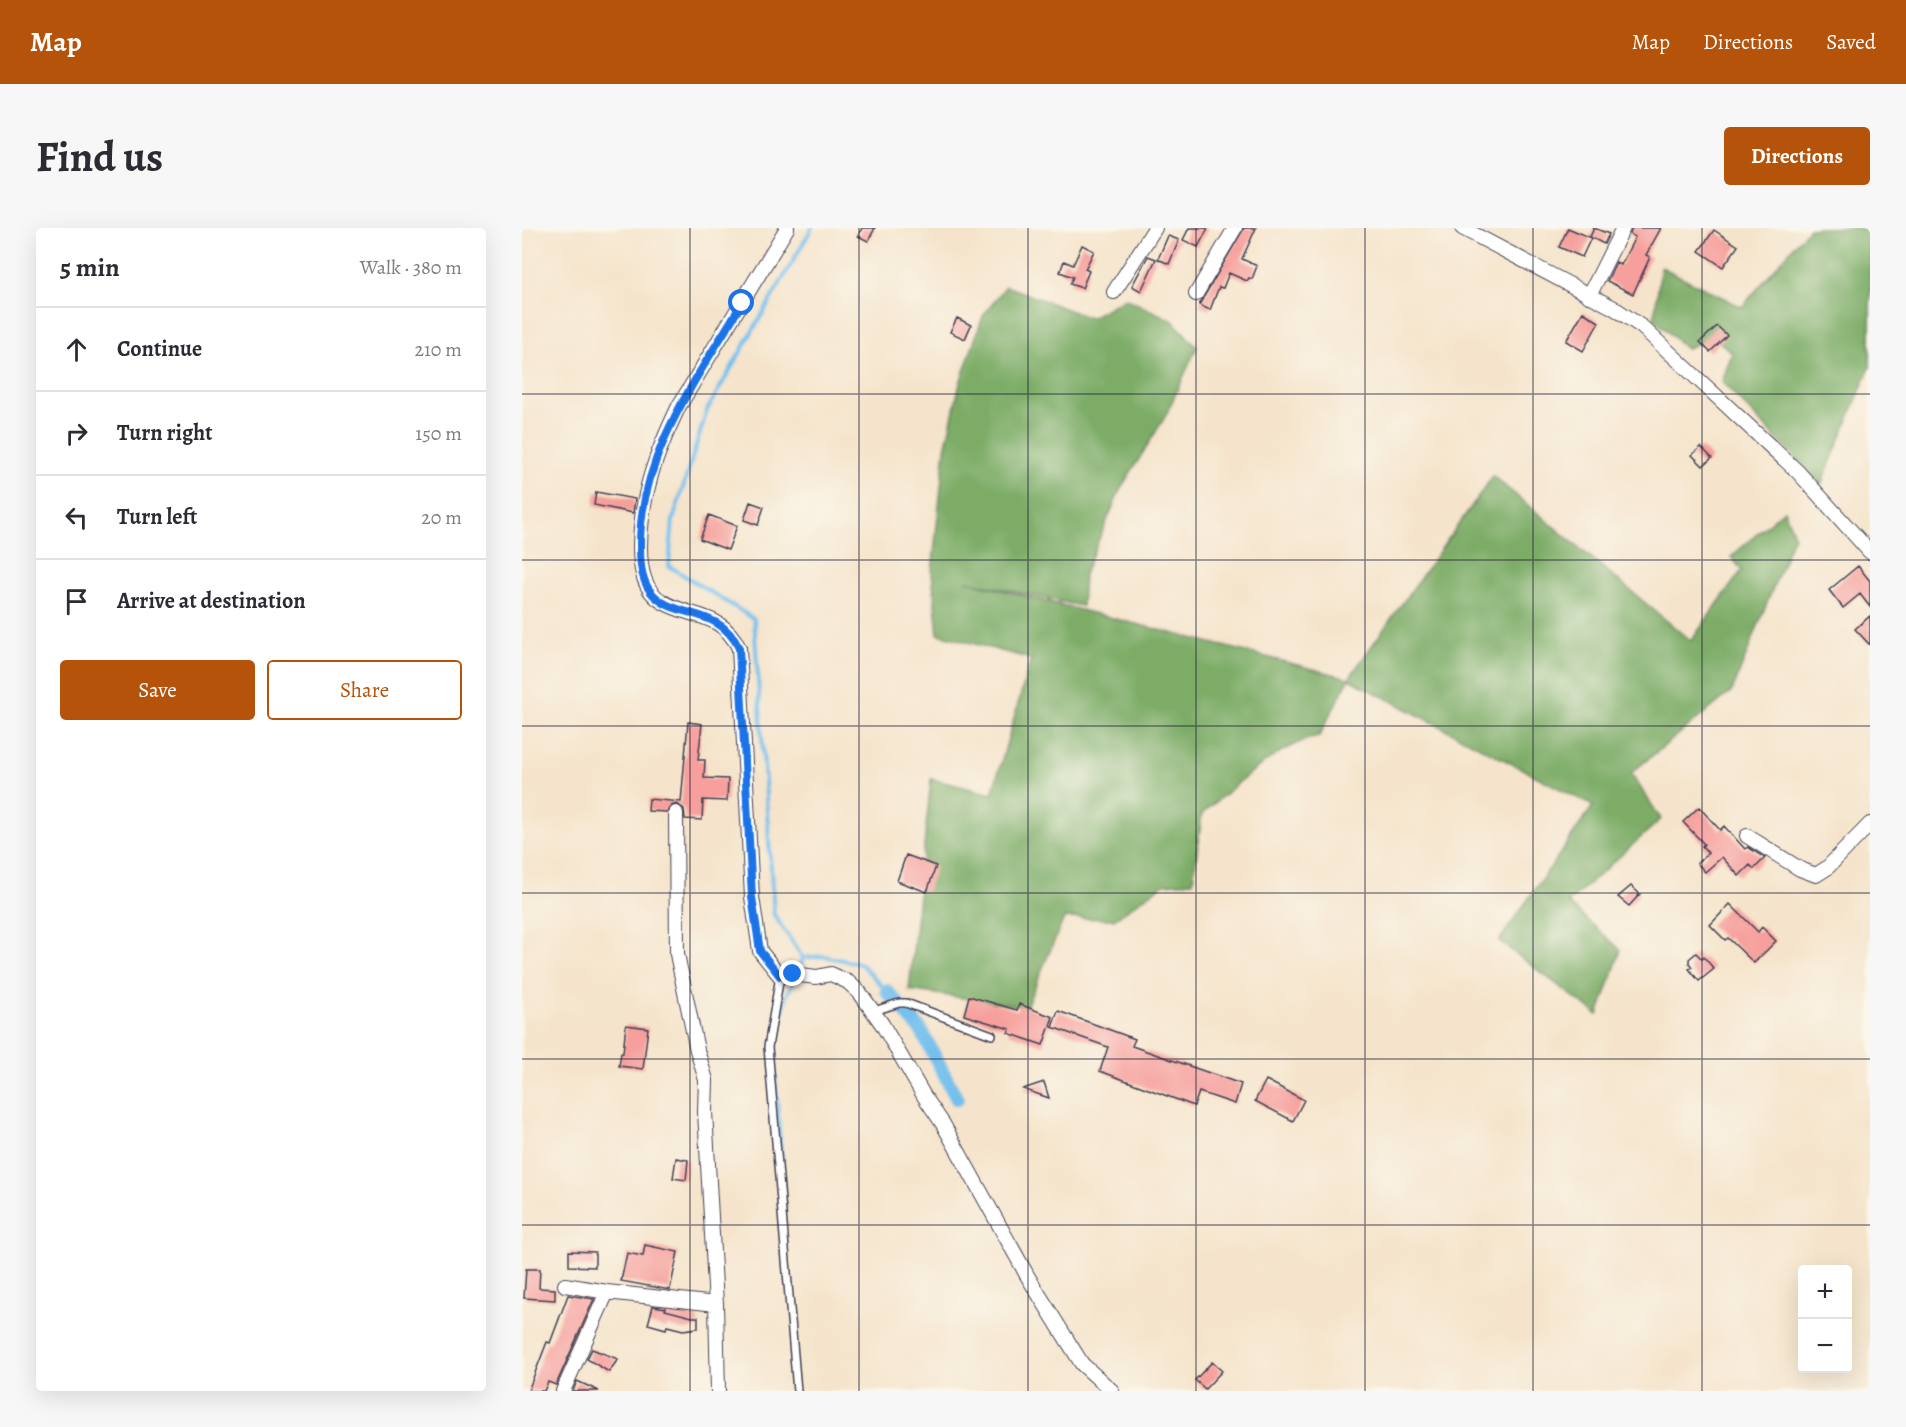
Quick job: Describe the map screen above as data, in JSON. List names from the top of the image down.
{
  "page": {
    "header": "Map",
    "nav": ["Map", "Directions", "Saved"],
    "buttons": [
      "Directions",
      ["Save", "Share"]
    ],
    "title": "Find us",
    "heading": ["5 min", "Walk · 380 m"],
    "list": [
      ["Continue", "210 m"],
      ["Turn right", "150 m"],
      ["Turn left", "20 m"],
      "Arrive at destination"
    ],
    "map_buttons": ["+", "−"]
  }
}
